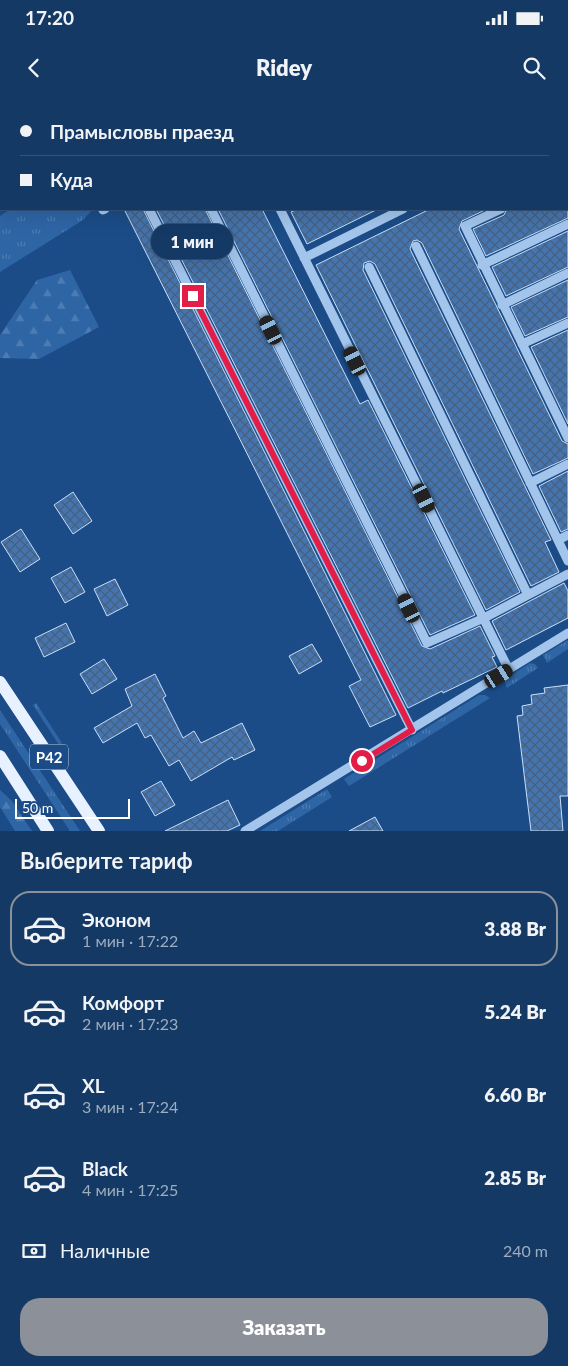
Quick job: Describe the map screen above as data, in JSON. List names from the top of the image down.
{
  "streets": {
    "main road": ["Р42"]
  },
  "scale_bar": "50 m",
  "page": {
    "status": "17:20",
    "header": "Ridey",
    "banner": ["Прамысловы праезд", "Куда"],
    "bubble": "1 мин",
    "scale": "50 m",
    "heading": "Выберите тариф",
    "list": [
      {
        "name": "Эконом",
        "note": "1 мин · 17:22",
        "value": "3.88 Br"
      },
      {
        "name": "Комфорт",
        "note": "2 мин · 17:23",
        "value": "5.24 Br"
      },
      {
        "name": "XL",
        "note": "3 мин · 17:24",
        "value": "6.60 Br"
      },
      {
        "name": "Black",
        "note": "4 мин · 17:25",
        "value": "2.85 Br"
      }
    ],
    "pay": ["Наличные", "240 m"],
    "buttons": "Заказать"
  }
}
